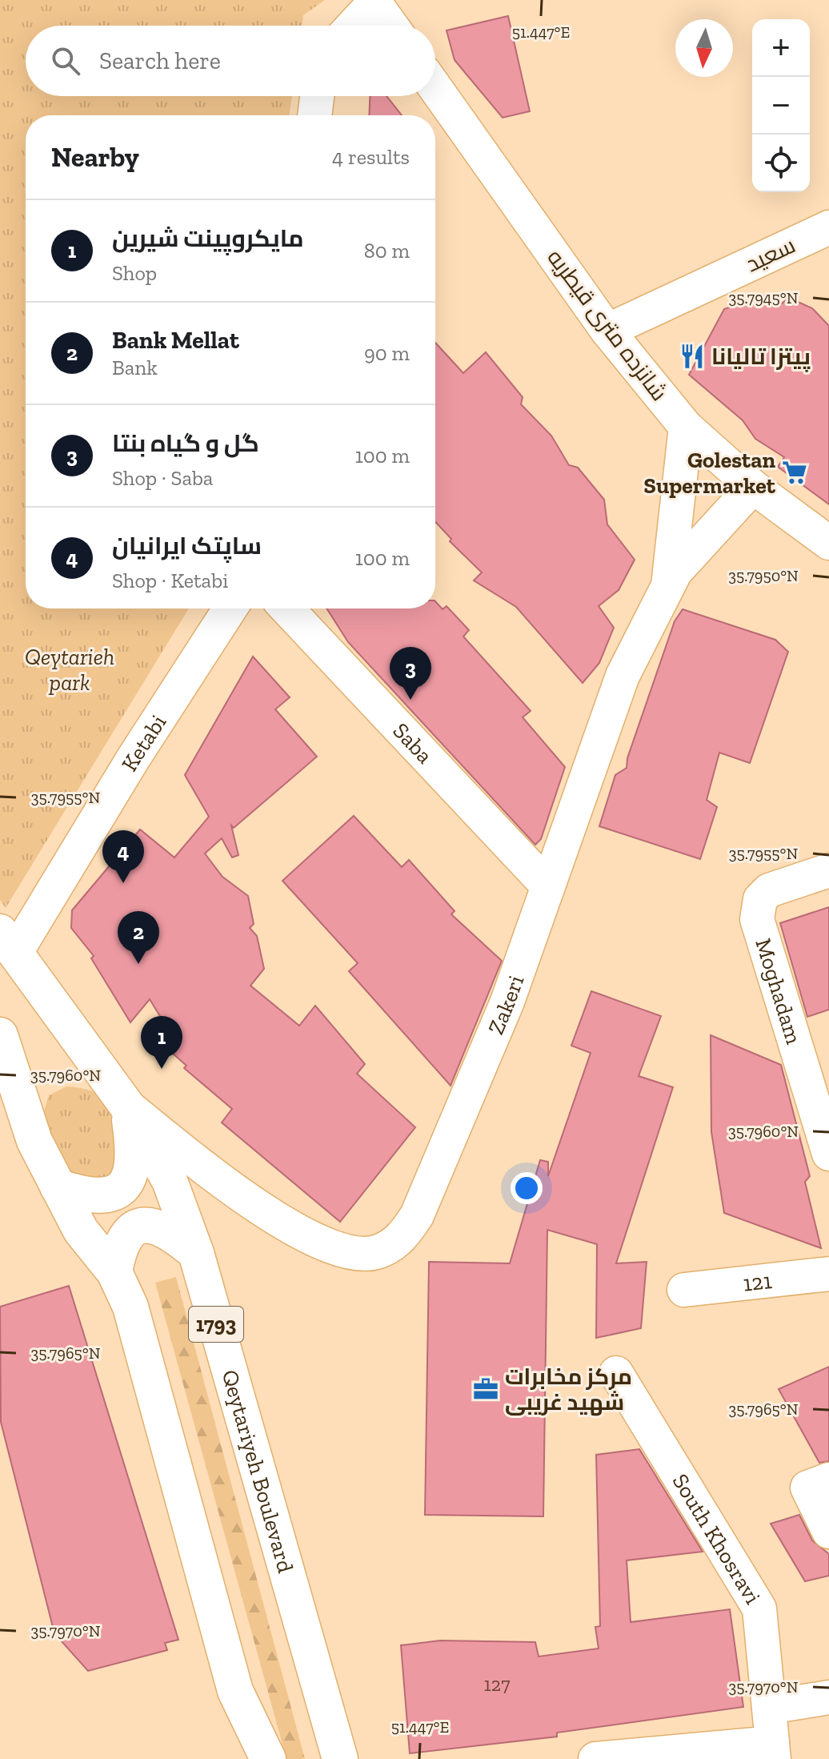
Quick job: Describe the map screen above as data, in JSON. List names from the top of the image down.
{
  "streets": {
    "main road": ["1793", "Qeytariyeh Boulevard"],
    "street": [
      "سعید",
      "شانزده متری قیطریه",
      "Ketabi",
      "Saba",
      "Moghadam",
      "Zakeri",
      "121",
      "South Khosravi"
    ]
  },
  "crossings": [
    ["سعید", "شانزده متری قیطریه"],
    ["شانزده متری قیطریه", "Zakeri"],
    ["Ketabi", "Qeytariyeh Boulevard"],
    ["Saba", "Zakeri"],
    ["Zakeri", "Qeytariyeh Boulevard"]
  ],
  "parks": ["Qeytarieh park"],
  "places": {
    "restaurant": ["پیتزا تالیانا"],
    "supermarket": ["Golestan Supermarket"],
    "office": ["مرکز مخابرات شهید غریبی"]
  },
  "house_numbers": ["127"],
  "north": "bottom",
  "page": {
    "map_buttons": ["+", "−"],
    "search": "Search here",
    "heading": ["Nearby", "4 results"],
    "list": [
      {
        "mark": "1",
        "name": "مایکروپینت شیرین",
        "note": "Shop",
        "value": "80 m"
      },
      {
        "mark": "2",
        "name": "Bank Mellat",
        "note": "Bank",
        "value": "90 m"
      },
      {
        "mark": "3",
        "name": "گل و گیاه بنتا",
        "note": "Shop · Saba",
        "value": "100 m"
      },
      {
        "mark": "4",
        "name": "ساپتک ایرانیان",
        "note": "Shop · Ketabi",
        "value": "100 m"
      }
    ],
    "pins": [
      "3",
      "4",
      "2",
      "1"
    ]
  },
  "coordinates": [
    "51.447°E",
    "35.7945°N",
    "35.7950°N",
    "35.7955°N",
    "35.7960°N",
    "35.7965°N",
    "35.7970°N"
  ]
}
